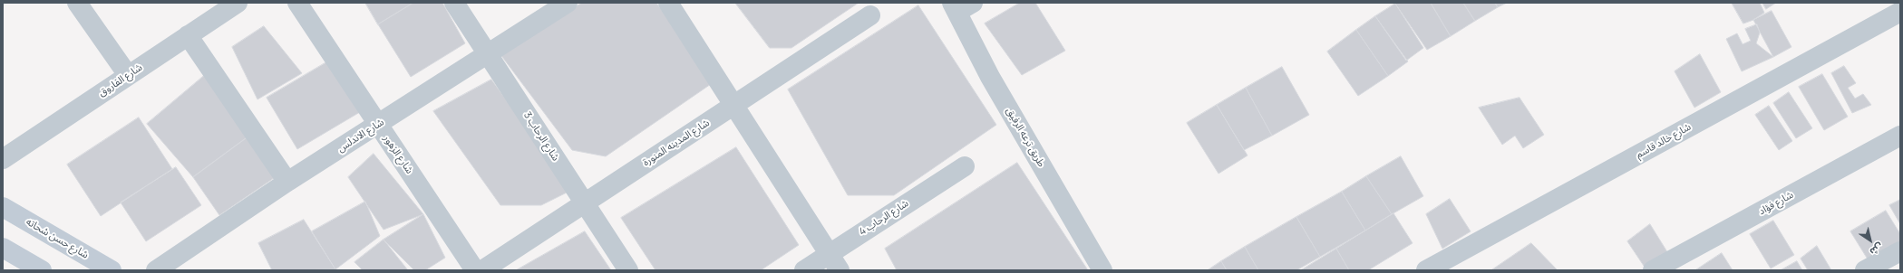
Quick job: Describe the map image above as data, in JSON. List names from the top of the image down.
{
  "streets": {
    "main road": ["شارع حسن شحاته"],
    "street": [
      "شارع الفاروق",
      "شارع الاندلس",
      "شارع الرحاب 3",
      "طريق ترعه الرفيق",
      "شارع خالد قاسم",
      "شارع المدينه المنورة",
      "شارع الزهور",
      "شارع فؤاد",
      "شارع الرحاب 4"
    ]
  },
  "crossings": [
    ["شارع الاندلس", "شارع الرحاب 3"],
    ["شارع الاندلس", "شارع الزهور"],
    ["شارع الرحاب 3", "شارع المدينه المنورة"]
  ],
  "north": "bottom right"
}
